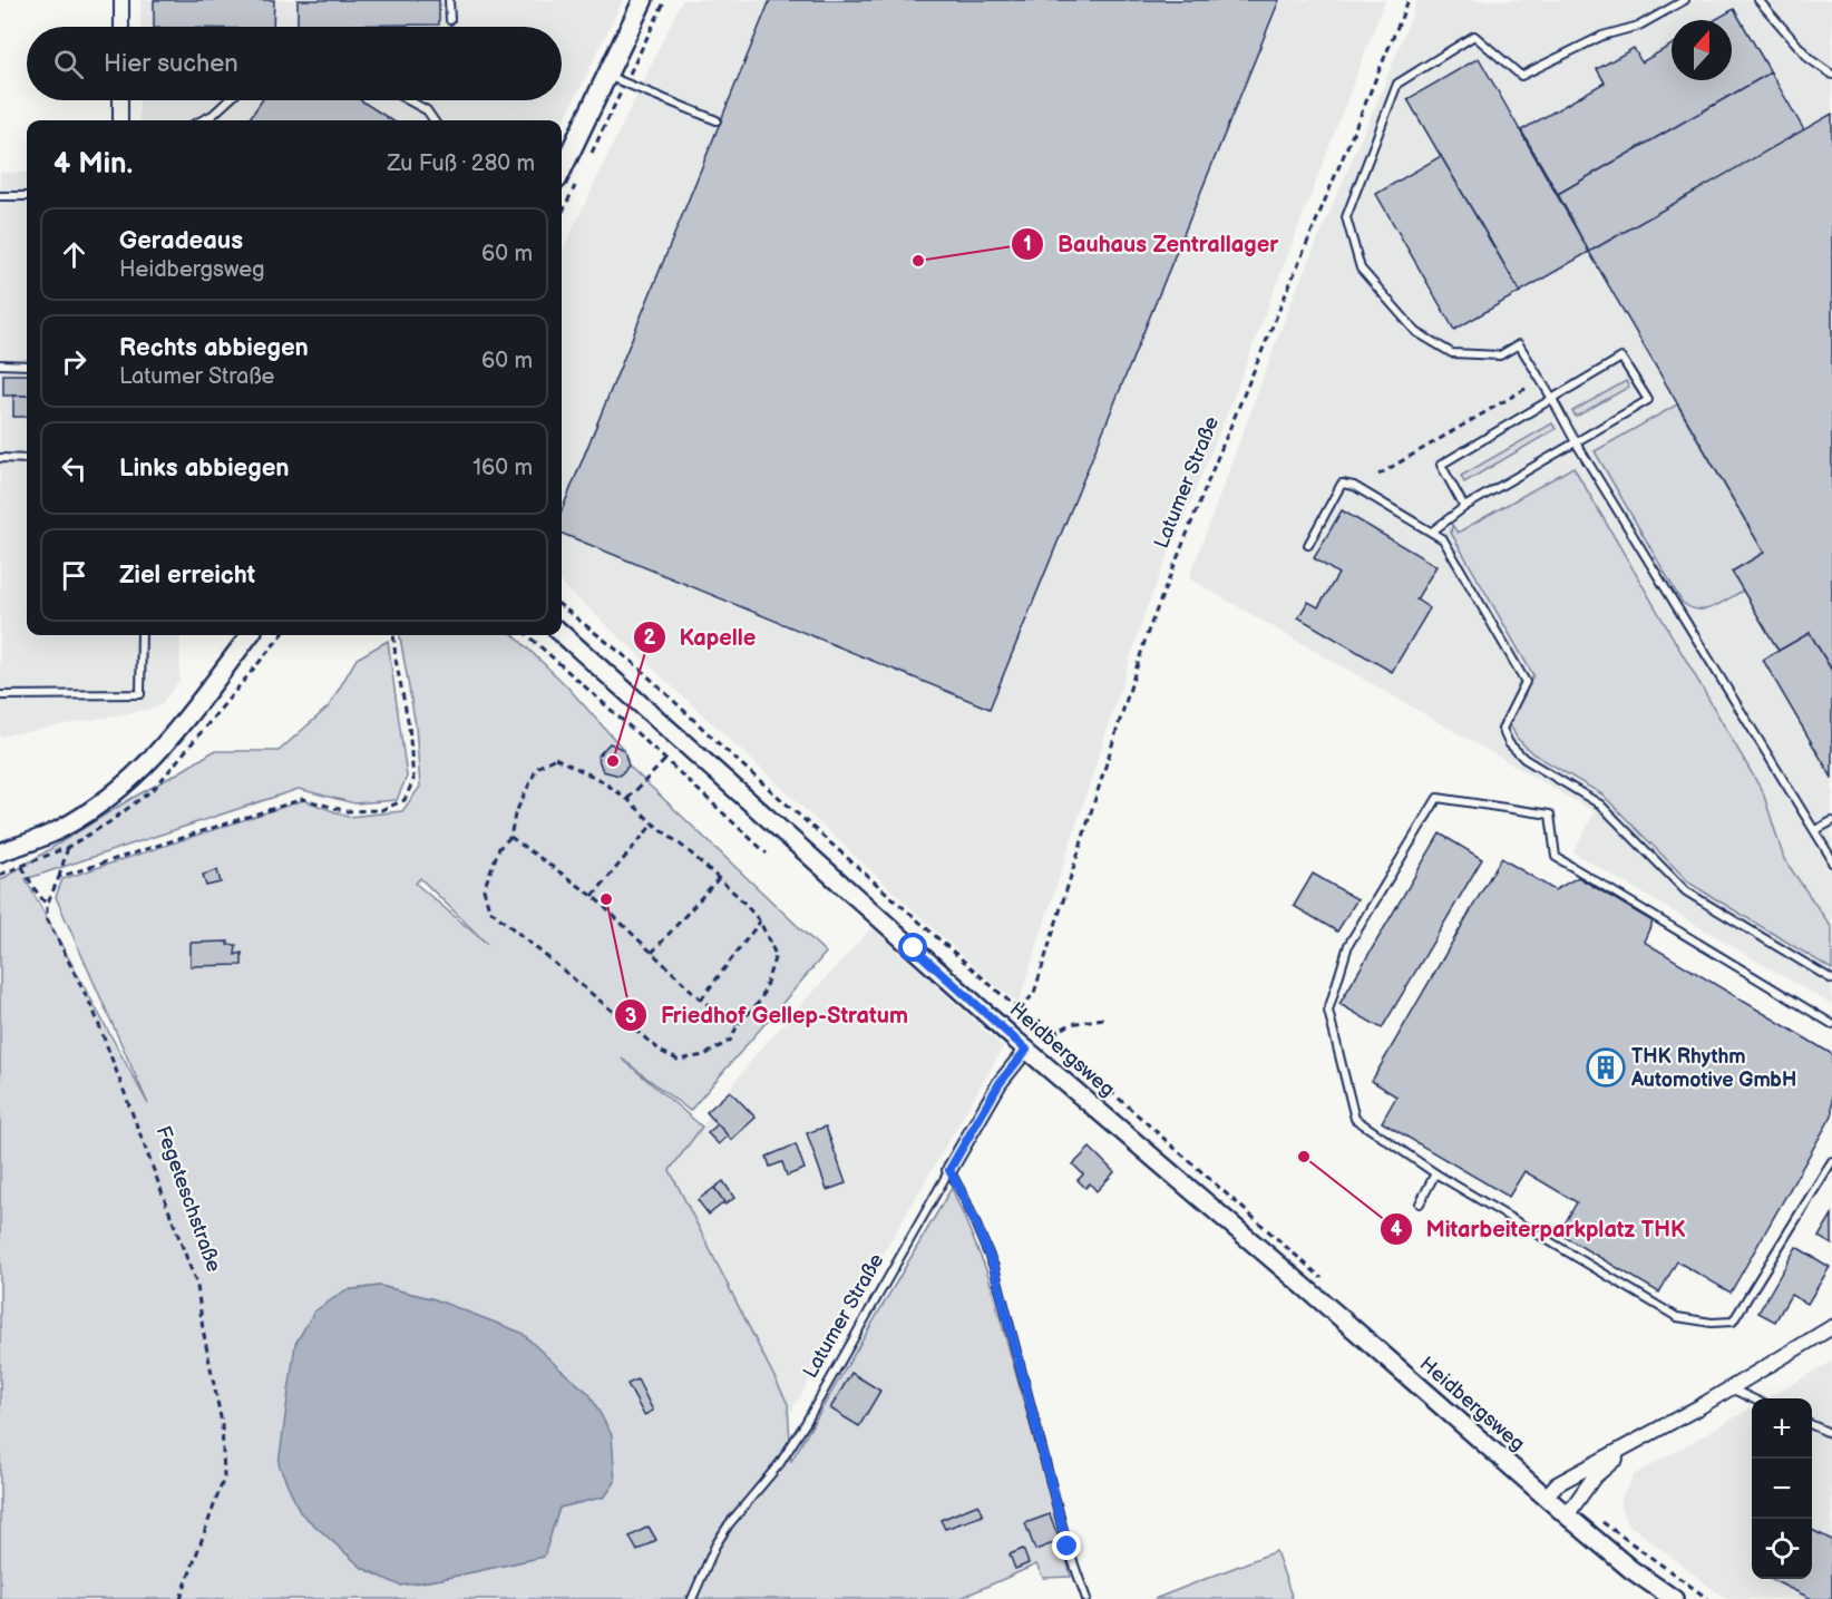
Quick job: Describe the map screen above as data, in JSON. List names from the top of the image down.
{
  "streets": {
    "street": ["Latumer Straße", "Heidbergsweg"],
    "path": ["Fegeteschstraße"]
  },
  "crossings": [
    ["Latumer Straße", "Heidbergsweg"]
  ],
  "places": {
    "other": [
      "Bauhaus Zentrallager",
      "Kapelle",
      "Friedhof Gellep-Stratum",
      "Mitarbeiterparkplatz THK"
    ],
    "building": ["THK Rhythm Automotive GmbH"]
  },
  "north": "top",
  "page": {
    "search": "Hier suchen",
    "heading": ["4 Min.", "Zu Fuß · 280 m"],
    "list": [
      ["Geradeaus", "Heidbergsweg", "60 m"],
      ["Rechts abbiegen", "Latumer Straße", "60 m"],
      ["Links abbiegen", "160 m"],
      "Ziel erreicht"
    ],
    "map_buttons": ["+", "−"]
  }
}
